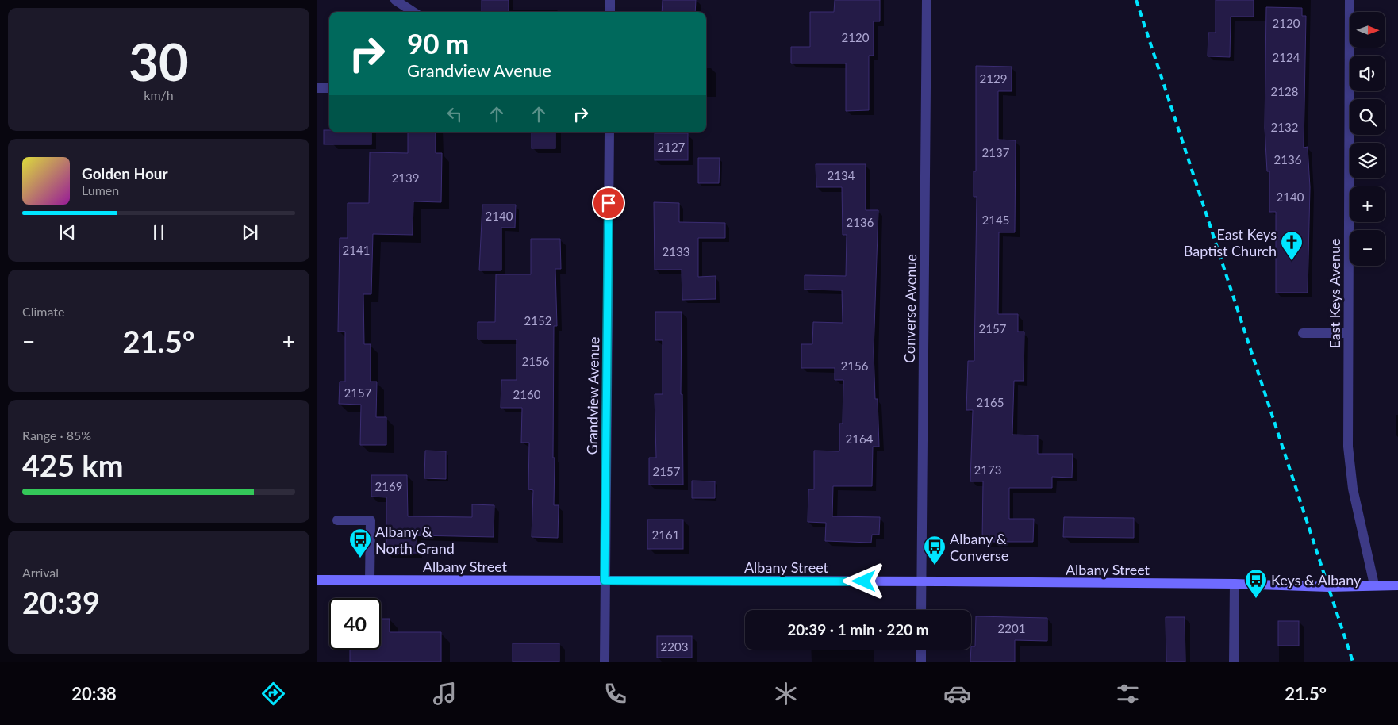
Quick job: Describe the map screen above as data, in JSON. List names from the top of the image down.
{
  "streets": {
    "street": [
      "East Keys Avenue",
      "Converse Avenue",
      "Grandview Avenue",
      "Albany Street"
    ]
  },
  "crossings": [
    ["East Keys Avenue", "Albany Street"],
    ["Converse Avenue", "Albany Street"],
    ["Grandview Avenue", "Albany Street"]
  ],
  "places": {
    "church": ["East Keys Baptist Church"],
    "bus stop": ["Albany & North Grand", "Albany & Converse", "Keys & Albany"]
  },
  "house_numbers": [
    "2120",
    "2120",
    "2124",
    "2129",
    "2128",
    "2132",
    "2127",
    "2137",
    "2136",
    "2134",
    "2139",
    "2140",
    "2140",
    "2145",
    "2136",
    "2141",
    "2133",
    "2152",
    "2157",
    "2156",
    "2156",
    "2157",
    "2160",
    "2165",
    "2164",
    "2173",
    "2157",
    "2169",
    "2161",
    "2201",
    "2203"
  ],
  "north": "right",
  "page": {
    "tile": [
      ["30", "km/h"],
      "Climate",
      ["Range · 85%", "425 km"],
      ["Arrival", "20:39"]
    ],
    "map_buttons": ["+", "−"],
    "turn": ["90 m", "Grandview Avenue"],
    "song": ["Golden Hour", "Lumen"],
    "heat": ["−", "21.5°", "+"],
    "limit": "40",
    "trip": "20:39 · 1 min · 220 m",
    "tabs": ["20:38", "21.5°"]
  }
}
